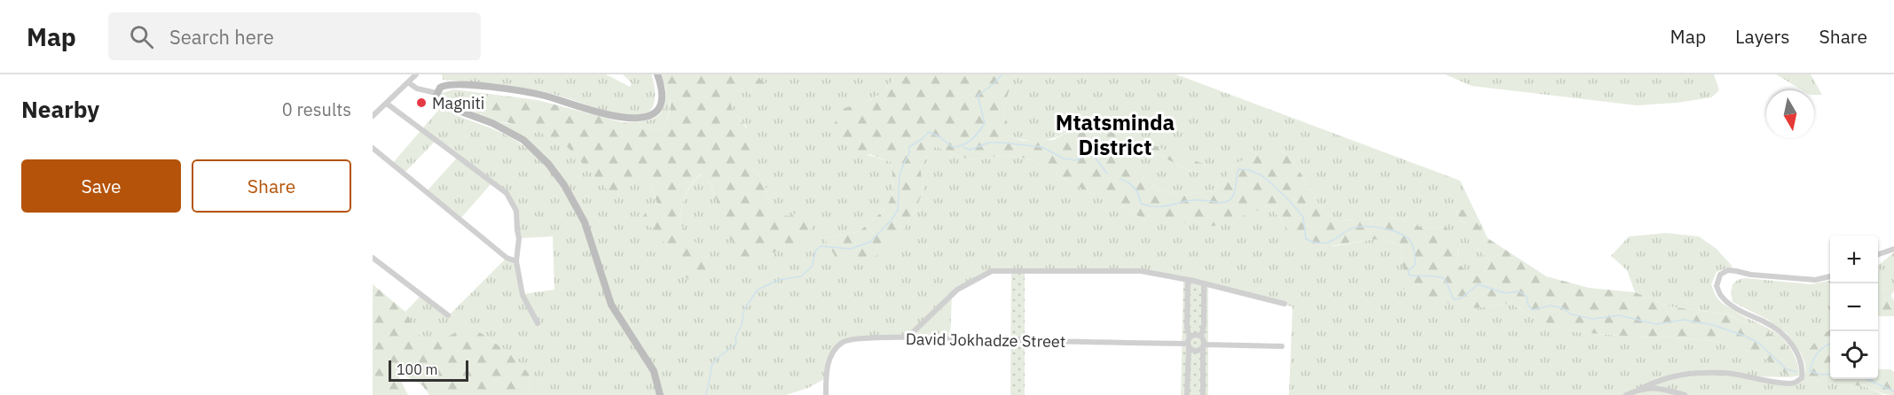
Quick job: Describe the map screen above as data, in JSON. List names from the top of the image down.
{
  "streets": {
    "street": ["David Jokhadze Street"]
  },
  "districts": ["Mtatsminda District"],
  "places": ["Magniti"],
  "scale_bar": "100 m",
  "north": "bottom",
  "page": {
    "header": "Map",
    "search": "Search here",
    "nav": ["Map", "Layers", "Share"],
    "heading": ["Nearby", "0 results"],
    "buttons": ["Save", "Share"],
    "map_buttons": ["+", "−"],
    "scale": "100 m"
  }
}
